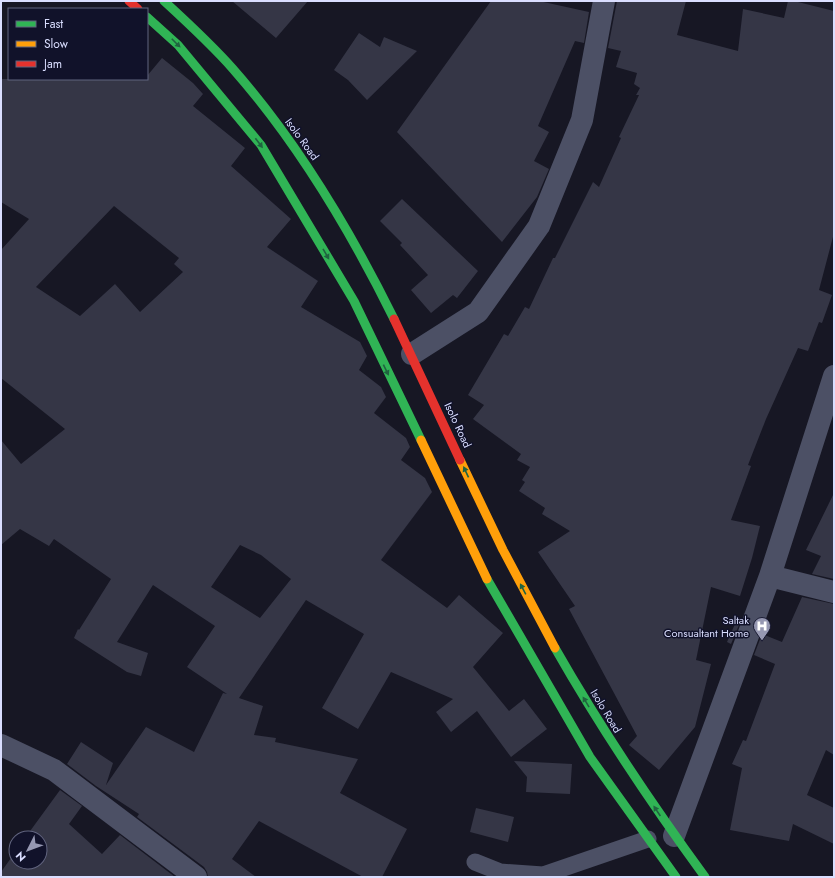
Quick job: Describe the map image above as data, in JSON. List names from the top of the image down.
{
  "streets": {
    "main road": ["Isolo Road"]
  },
  "places": {
    "hospital": ["Saltak Consualtant Home"]
  },
  "legend": ["Fast", "Slow", "Jam"],
  "north": "bottom left"
}
